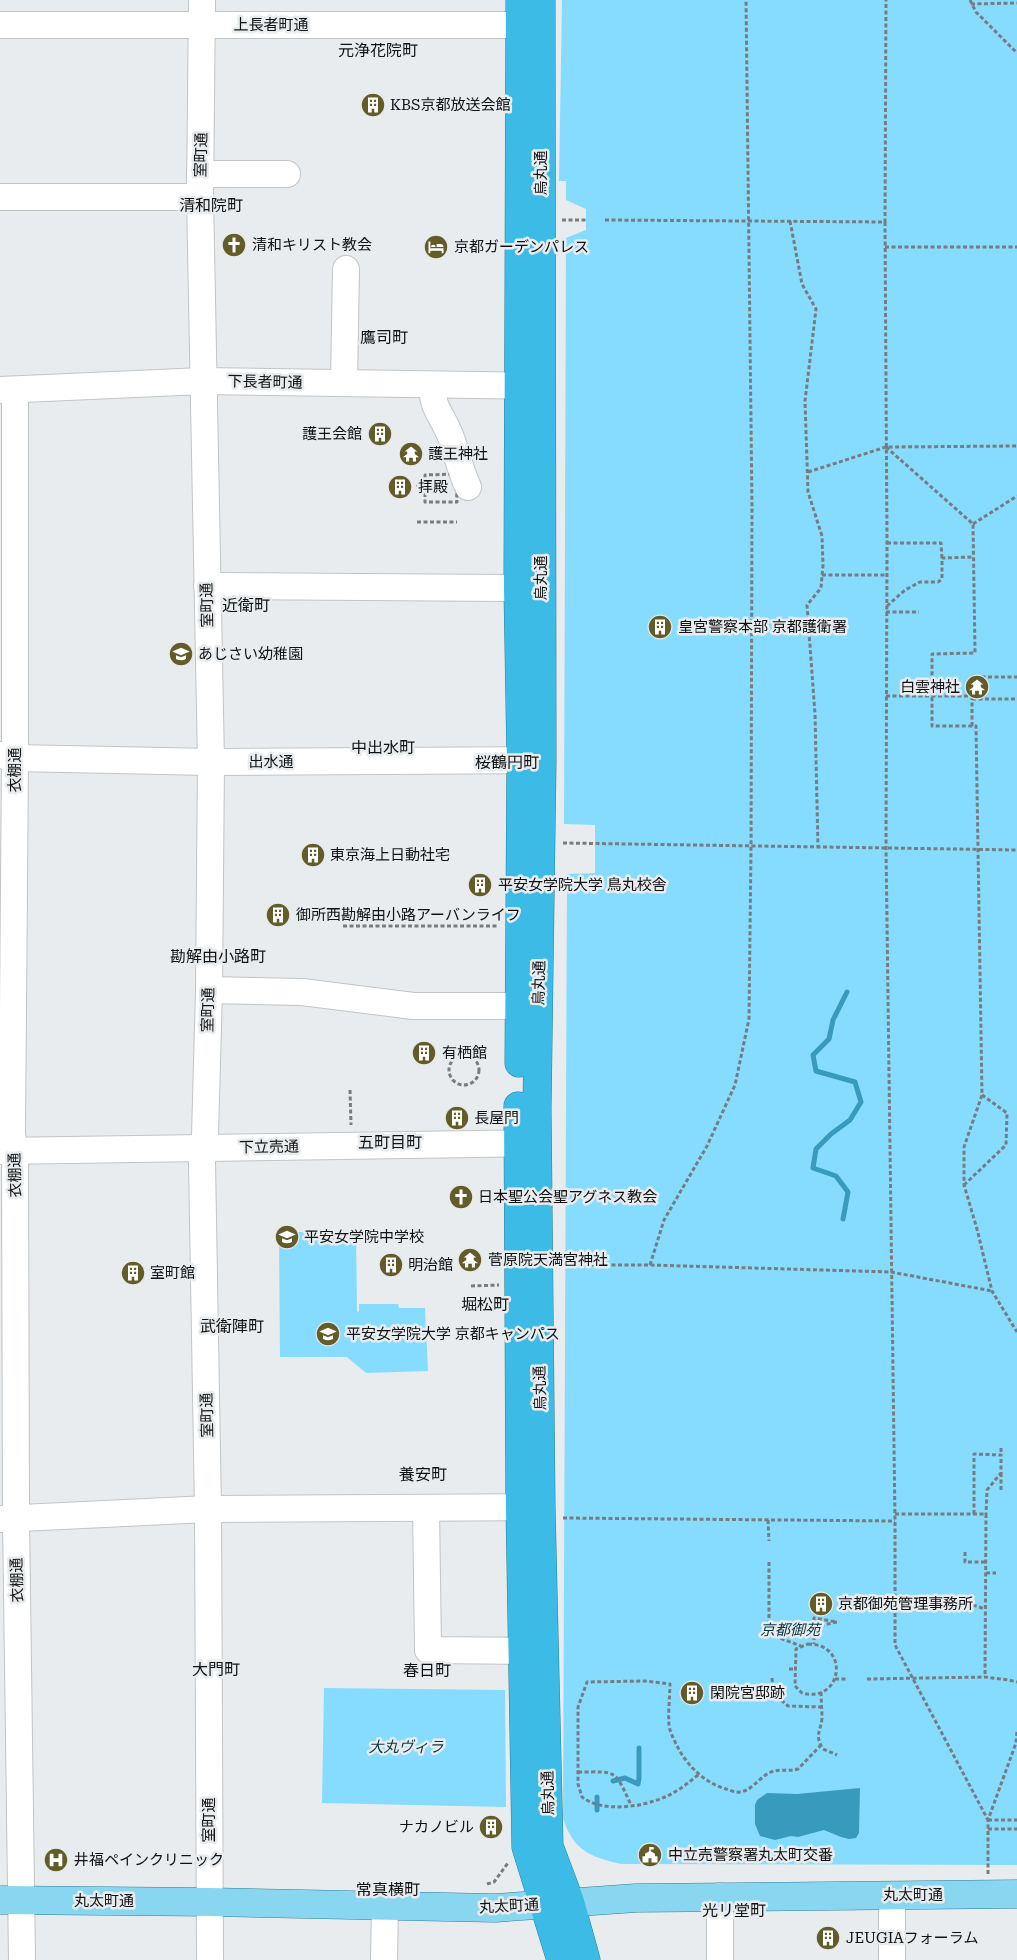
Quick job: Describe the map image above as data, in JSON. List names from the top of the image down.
{
  "streets": {
    "highway": ["烏丸通"],
    "main road": ["丸太町通"],
    "street": [
      "上長者町通",
      "室町通",
      "下長者町通",
      "出水通",
      "衣棚通",
      "下立売通"
    ]
  },
  "crossings": [
    ["上長者町通", "室町通"],
    ["上長者町通", "烏丸通"],
    ["室町通", "下長者町通"],
    ["室町通", "出水通"],
    ["室町通", "下立売通"],
    ["室町通", "丸太町通"],
    ["烏丸通", "下長者町通"],
    ["烏丸通", "出水通"],
    ["烏丸通", "下立売通"],
    ["烏丸通", "丸太町通"],
    ["下長者町通", "衣棚通"],
    ["出水通", "衣棚通"],
    ["衣棚通", "下立売通"],
    ["衣棚通", "丸太町通"]
  ],
  "districts": [
    "元浄花院町",
    "清和院町",
    "鷹司町",
    "近衛町",
    "中出水町",
    "桜鶴円町",
    "勘解由小路町",
    "五町目町",
    "堀松町",
    "武衛陣町",
    "養安町",
    "大門町",
    "春日町",
    "常真横町",
    "光リ堂町"
  ],
  "parks": ["京都御苑", "大丸ヴィラ"],
  "places": {
    "building": [
      "KBS京都放送会館",
      "護王会館",
      "拝殿",
      "皇宮警察本部 京都護衛署",
      "東京海上日動社宅",
      "平安女学院大学 鳥丸校舎",
      "御所西勘解由小路アーバンライフ",
      "有栖館",
      "長屋門",
      "明治館",
      "室町館",
      "京都御苑管理事務所",
      "閑院宮邸跡",
      "ナカノビル",
      "JEUGIAフォーラム"
    ],
    "church": ["清和キリスト教会", "日本聖公会聖アグネス教会"],
    "hotel": ["京都ガーデンパレス"],
    "temple": ["護王神社", "白雲神社", "菅原院天満宮神社"],
    "school or university": ["あじさい幼稚園", "平安女学院中学校", "平安女学院大学 京都キャンパス"],
    "public building": ["中立売警察署丸太町交番"],
    "hospital": ["井福ペインクリニック"]
  }
}
